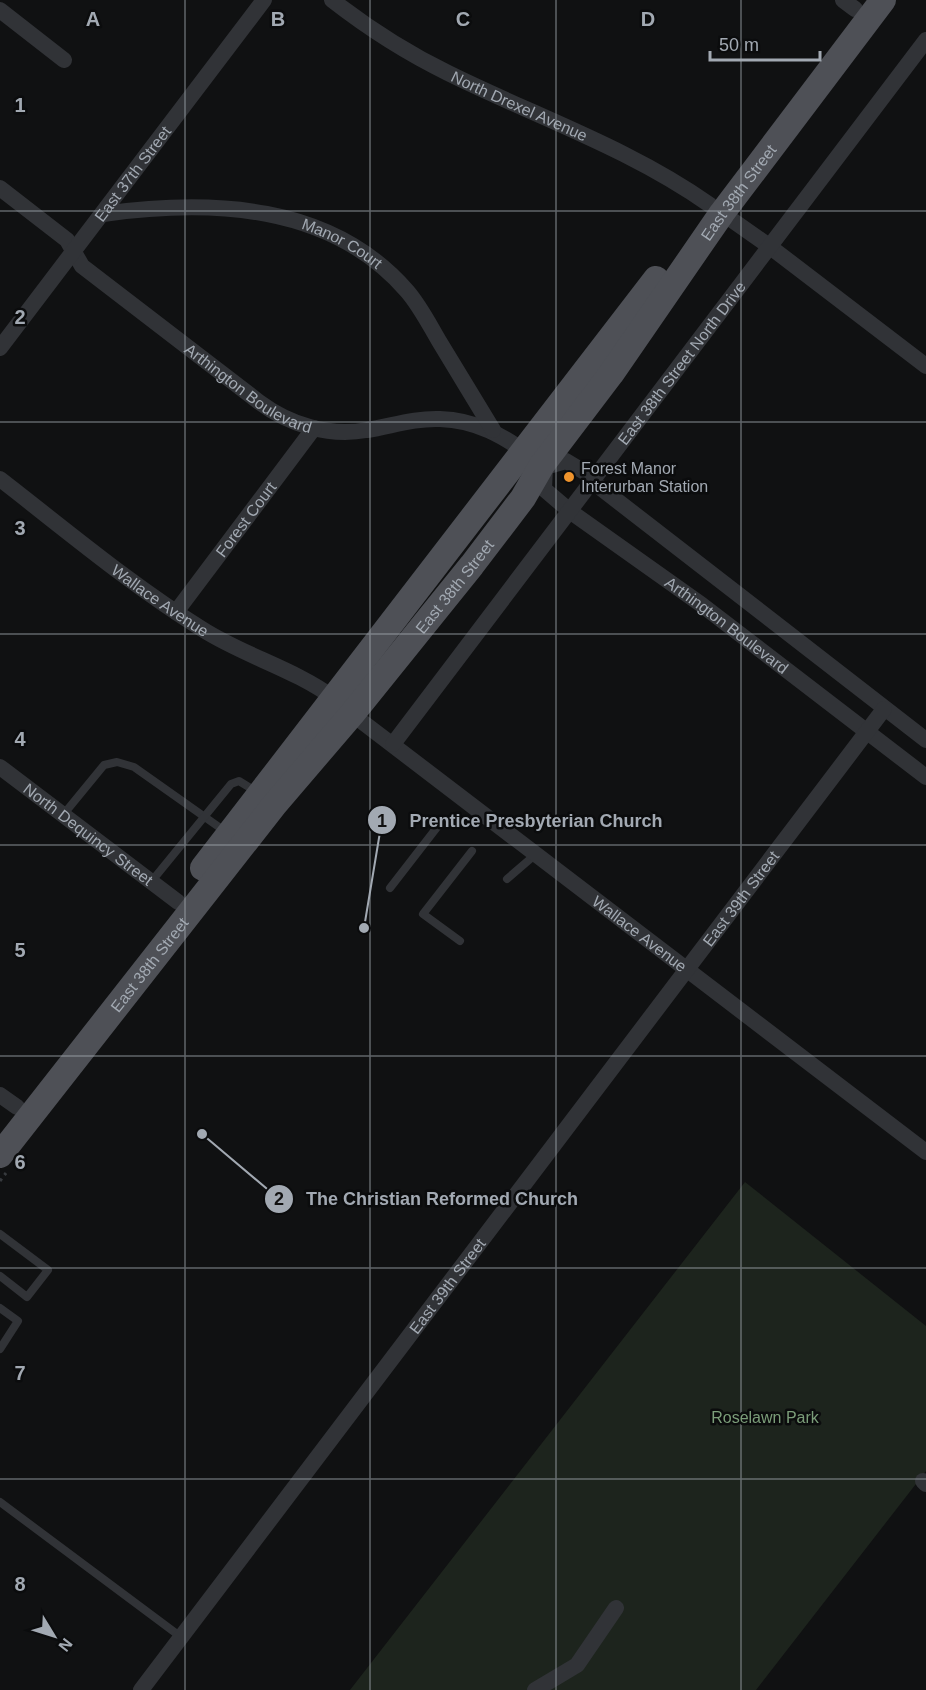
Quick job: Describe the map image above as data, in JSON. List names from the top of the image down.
{
  "streets": {
    "main road": ["East 38th Street"],
    "street": [
      "North Drexel Avenue",
      "East 37th Street",
      "Manor Court",
      "East 38th Street North Drive",
      "Arthington Boulevard",
      "Forest Court",
      "Wallace Avenue",
      "North Dequincy Street",
      "East 39th Street"
    ]
  },
  "crossings": [
    ["North Drexel Avenue", "East 38th Street"],
    ["North Drexel Avenue", "East 38th Street North Drive"],
    ["East 37th Street", "Manor Court"],
    ["East 37th Street", "Arthington Boulevard"],
    ["East 38th Street", "Arthington Boulevard"],
    ["East 38th Street", "Wallace Avenue"],
    ["East 38th Street", "North Dequincy Street"],
    ["Manor Court", "Arthington Boulevard"],
    ["East 38th Street North Drive", "Arthington Boulevard"],
    ["East 38th Street North Drive", "Wallace Avenue"],
    ["Arthington Boulevard", "Forest Court"],
    ["Arthington Boulevard", "East 39th Street"],
    ["Forest Court", "Wallace Avenue"],
    ["Wallace Avenue", "East 39th Street"]
  ],
  "parks": ["Roselawn Park"],
  "places": ["Forest Manor Interurban Station", "Prentice Presbyterian Church", "The Christian Reformed Church"],
  "scale_bar": "50 m",
  "north": "bottom right",
  "grid": {
    "columns": [
      "A",
      "B",
      "C",
      "D"
    ],
    "rows": [
      "1",
      "2",
      "3",
      "4",
      "5",
      "6",
      "7",
      "8"
    ]
  }
}
